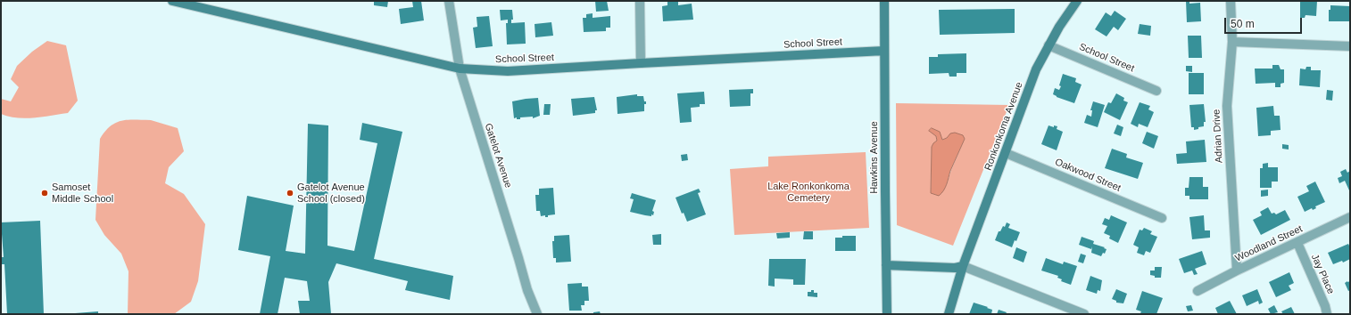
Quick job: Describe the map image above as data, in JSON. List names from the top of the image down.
{
  "streets": {
    "street": [
      "School Street",
      "Ronkonkoma Avenue",
      "Adrian Drive",
      "Gatelot Avenue",
      "Hawkins Avenue",
      "Oakwood Street",
      "Woodland Street",
      "Jay Place"
    ]
  },
  "crossings": [
    ["School Street", "Ronkonkoma Avenue"],
    ["School Street", "Gatelot Avenue"],
    ["School Street", "Hawkins Avenue"],
    ["Ronkonkoma Avenue", "Oakwood Street"],
    ["Adrian Drive", "Woodland Street"],
    ["Woodland Street", "Jay Place"]
  ],
  "parks": ["Lake Ronkonkoma Cemetery"],
  "places": ["Samoset Middle School", "Gatelot Avenue School (closed)"],
  "scale_bar": "50 m"
}
